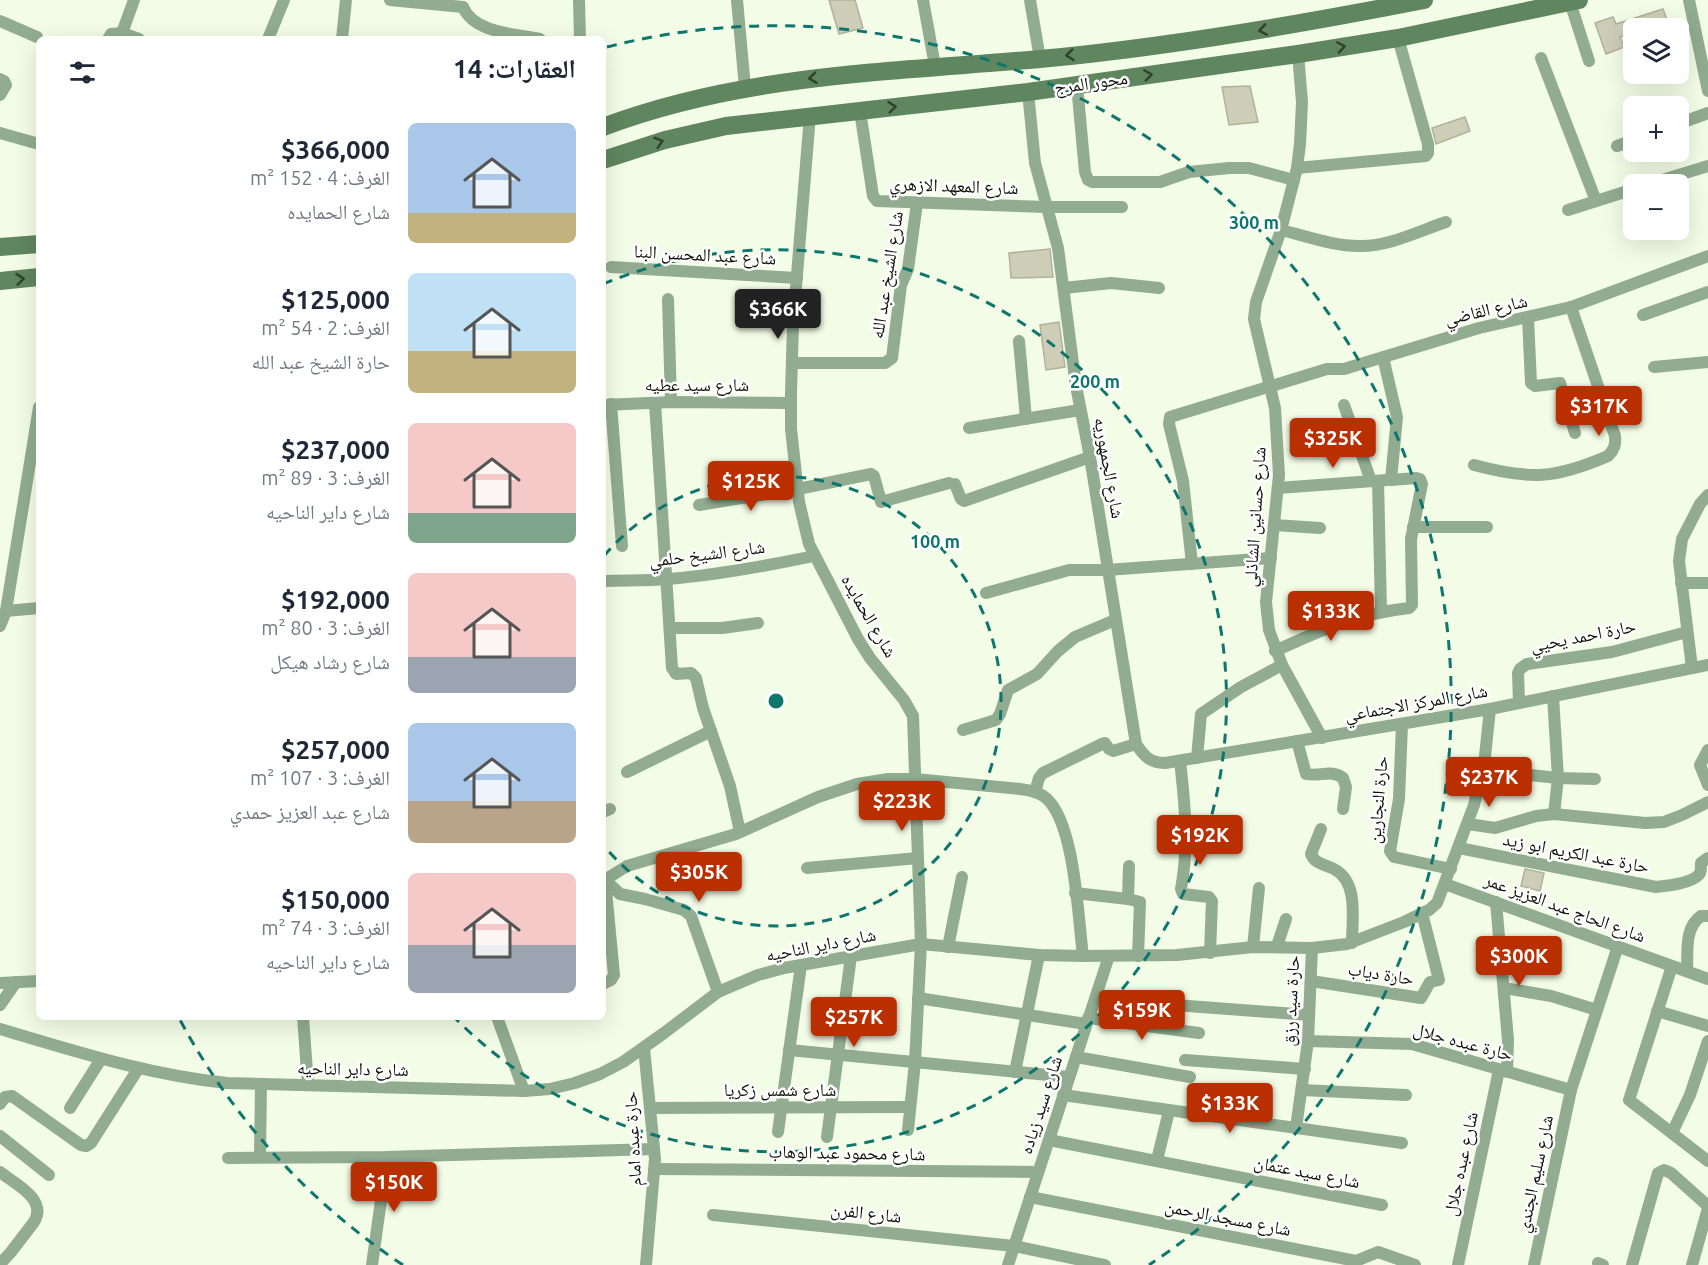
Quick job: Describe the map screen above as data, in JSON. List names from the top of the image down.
{
  "streets": {
    "main road": ["محور المرج"],
    "street": [
      "شارع المعهد الازهري",
      "شارع عبد المحسن البنا",
      "شارع الشيخ عبد الله",
      "شارع القاضي",
      "شارع سيد عطيه",
      "شارع الجمهوريه",
      "شارع حسانين الشاذلي",
      "شارع الشيخ حلمي",
      "شارع الحمايده",
      "حارة احمد يحيي",
      "شارع المركز الاجتماعي",
      "حارة النجارين",
      "حارة عبد الكريم ابو زيد",
      "شارع الحاج عبد العزيز عمر",
      "شارع داير الناحيه",
      "حارة دياب",
      "حارة سيد رزق",
      "حارة عبده جلال",
      "شارع شمس زكريا",
      "شارع سيد زياده",
      "حارة عبده امام",
      "شارع محمود عبد الوهاب",
      "شارع عبده جلال",
      "شارع سيد عتمان",
      "شارع سليم الجندي",
      "شارع الفرن",
      "شارع مسجد الرحمن"
    ]
  },
  "crossings": [
    ["محور المرج", "شارع المعهد الازهري"],
    ["محور المرج", "شارع الجمهوريه"],
    ["محور المرج", "شارع حسانين الشاذلي"],
    ["محور المرج", "شارع الحمايده"],
    ["شارع المعهد الازهري", "شارع الشيخ عبد الله"],
    ["شارع المعهد الازهري", "شارع الجمهوريه"],
    ["شارع عبد المحسن البنا", "شارع الحمايده"],
    ["شارع الشيخ عبد الله", "شارع الحمايده"],
    ["شارع القاضي", "شارع حسانين الشاذلي"],
    ["شارع سيد عطيه", "شارع الحمايده"],
    ["شارع الجمهوريه", "شارع المركز الاجتماعي"],
    ["شارع حسانين الشاذلي", "شارع المركز الاجتماعي"],
    ["شارع الشيخ حلمي", "شارع الحمايده"],
    ["شارع الحمايده", "شارع داير الناحيه"],
    ["شارع الحمايده", "شارع شمس زكريا"],
    ["حارة احمد يحيي", "شارع المركز الاجتماعي"],
    ["شارع المركز الاجتماعي", "حارة النجارين"],
    ["شارع المركز الاجتماعي", "شارع داير الناحيه"],
    ["حارة النجارين", "شارع داير الناحيه"],
    ["حارة عبد الكريم ابو زيد", "شارع داير الناحيه"],
    ["شارع الحاج عبد العزيز عمر", "شارع داير الناحيه"],
    ["شارع الحاج عبد العزيز عمر", "شارع عبده جلال"],
    ["شارع الحاج عبد العزيز عمر", "شارع سليم الجندي"],
    ["شارع داير الناحيه", "حارة دياب"],
    ["شارع داير الناحيه", "حارة سيد رزق"],
    ["شارع داير الناحيه", "شارع سيد زياده"],
    ["شارع داير الناحيه", "حارة عبده امام"],
    ["حارة دياب", "حارة سيد رزق"],
    ["حارة سيد رزق", "حارة عبده جلال"],
    ["حارة عبده جلال", "شارع عبده جلال"],
    ["حارة عبده جلال", "شارع سليم الجندي"],
    ["شارع شمس زكريا", "حارة عبده امام"],
    ["شارع سيد زياده", "شارع محمود عبد الوهاب"],
    ["شارع سيد زياده", "شارع سيد عتمان"],
    ["شارع سيد زياده", "شارع الفرن"],
    ["شارع سيد زياده", "شارع مسجد الرحمن"],
    ["حارة عبده امام", "شارع محمود عبد الوهاب"]
  ],
  "page": {
    "map_buttons": ["+", "−"],
    "heading": "العقارات: 14",
    "list": [
      {
        "name": "$366,000",
        "note": "الغرف: 4 · 152 m² · شارع الحمايده"
      },
      {
        "name": "$125,000",
        "note": "الغرف: 2 · 54 m² · حارة الشيخ عبد الله"
      },
      {
        "name": "$237,000",
        "note": "الغرف: 3 · 89 m² · شارع داير الناحيه"
      },
      {
        "name": "$192,000",
        "note": "الغرف: 3 · 80 m² · شارع رشاد هيكل"
      },
      {
        "name": "$257,000",
        "note": "الغرف: 3 · 107 m² · شارع عبد العزيز حمدي"
      },
      {
        "name": "$150,000",
        "note": "الغرف: 3 · 74 m² · شارع داير الناحيه"
      }
    ],
    "price": [
      "$366K",
      "$317K",
      "$325K",
      "$125K",
      "$133K",
      "$237K",
      "$223K",
      "$192K",
      "$305K",
      "$300K",
      "$159K",
      "$257K",
      "$133K",
      "$150K"
    ]
  },
  "rings": ["300 m", "200 m", "100 m"]
}
